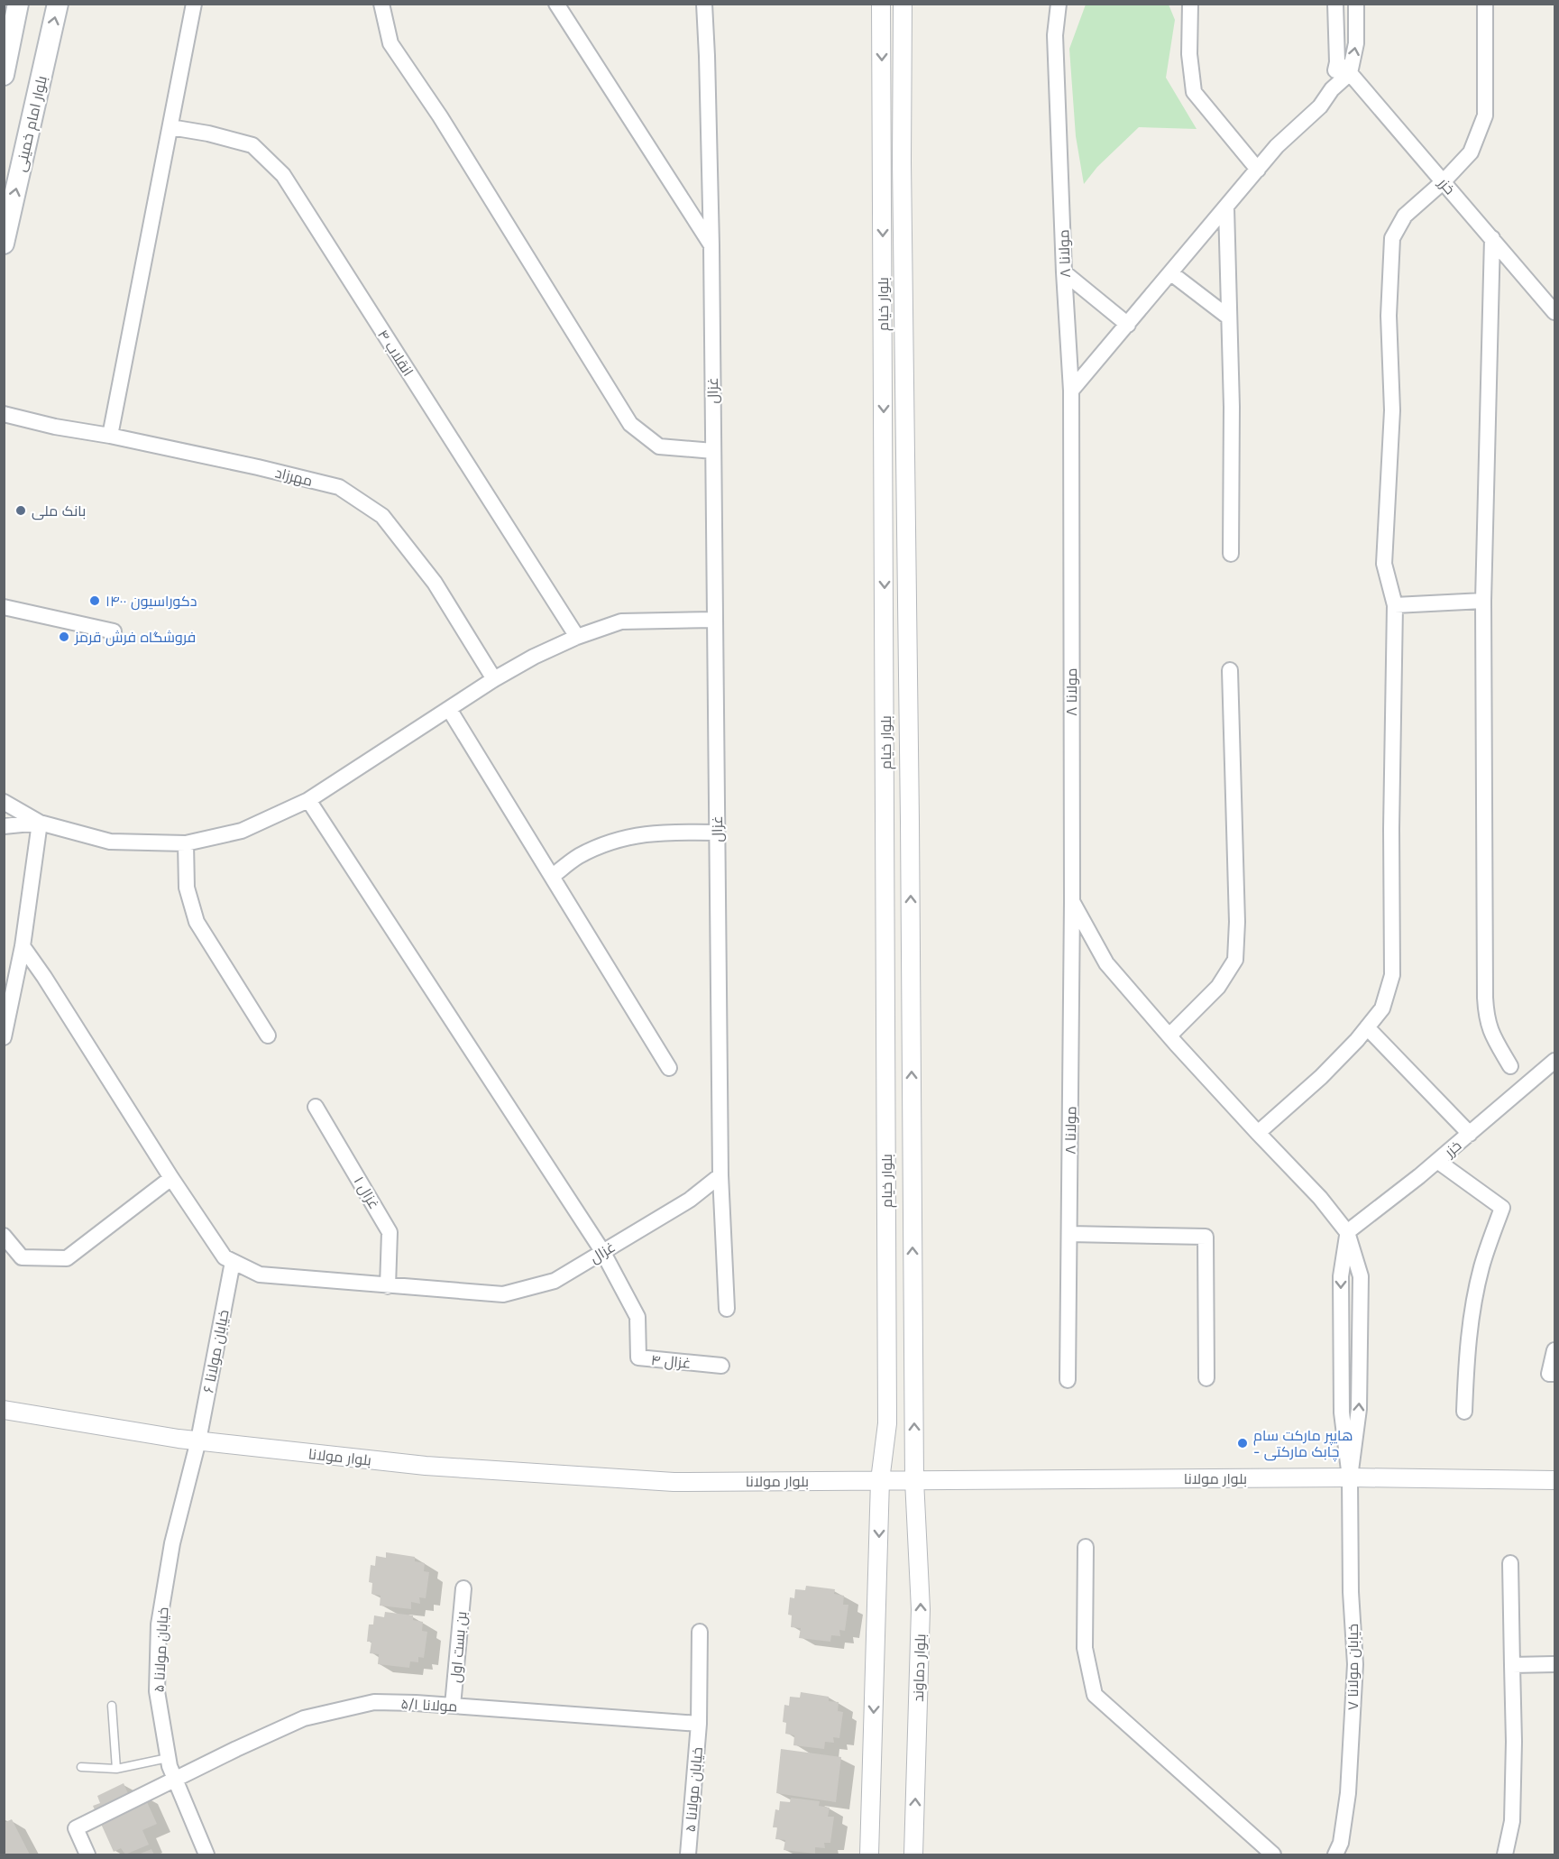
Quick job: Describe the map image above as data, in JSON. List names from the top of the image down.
{
  "streets": {
    "main road": ["بلوار امام خمینی"],
    "street": [
      "خزر",
      "مولانا ۸",
      "بلوار خیام",
      "انقلاب ۴",
      "غزال",
      "مهرزاد",
      "غزال ۱",
      "خیابان مولانا ۶",
      "غزال ۴",
      "بلوار مولانا",
      "بن بست اول",
      "خیابان مولانا ۵",
      "خیابان مولانا ۷",
      "بلوار دماوند",
      "مولانا ۵/۱"
    ]
  },
  "crossings": [
    ["بلوار خیام", "بلوار مولانا"],
    ["بلوار خیام", "بلوار دماوند"],
    ["غزال", "غزال ۱"],
    ["غزال", "خیابان مولانا ۶"],
    ["غزال", "غزال ۴"],
    ["خیابان مولانا ۶", "بلوار مولانا"],
    ["خیابان مولانا ۶", "خیابان مولانا ۵"],
    ["بلوار مولانا", "خیابان مولانا ۵"],
    ["بلوار مولانا", "خیابان مولانا ۷"],
    ["بلوار مولانا", "بلوار دماوند"],
    ["بن بست اول", "مولانا ۵/۱"],
    ["خیابان مولانا ۵", "مولانا ۵/۱"]
  ],
  "one_way": ["بلوار امام خمینی"],
  "places": [
    "بانک ملی",
    "دکوراسیون ۱۴۰۰",
    "فروشگاه فرش قرمز",
    "هایپر مارکت سام - چابک مارکتی"
  ]
}
